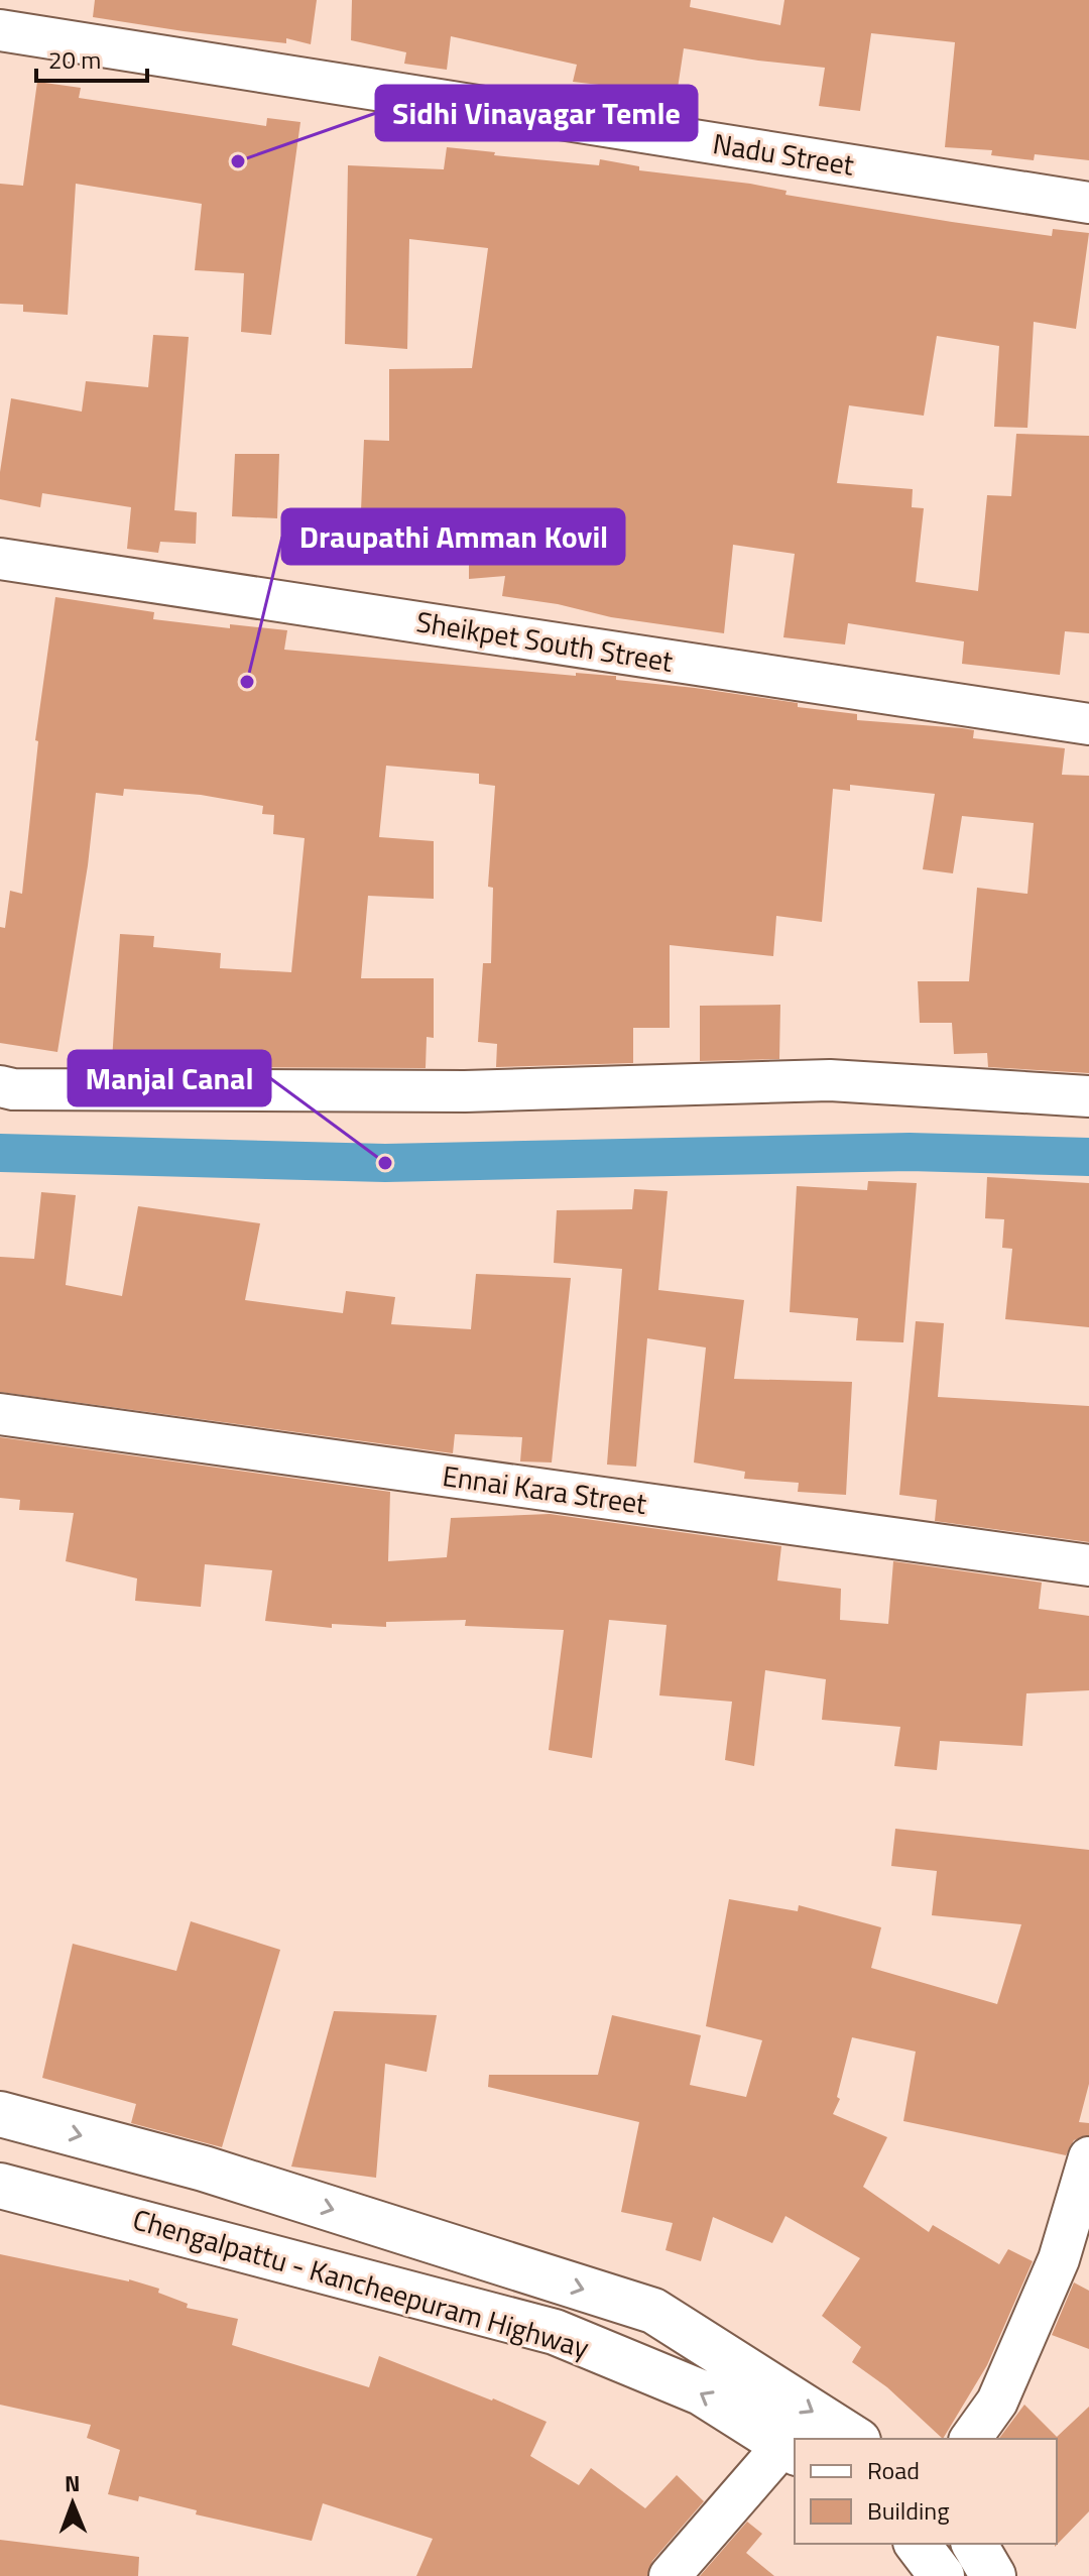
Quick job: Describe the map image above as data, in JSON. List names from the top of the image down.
{
  "streets": {
    "highway": ["Chengalpattu - Kancheepuram Highway"],
    "street": ["Nadu Street", "Sheikpet South Street", "Ennai Kara Street"]
  },
  "places": ["Sidhi Vinayagar Temle", "Draupathi Amman Kovil", "Manjal Canal"],
  "legend": ["Road", "Building"],
  "scale_bar": "20 m",
  "north": "top"
}
